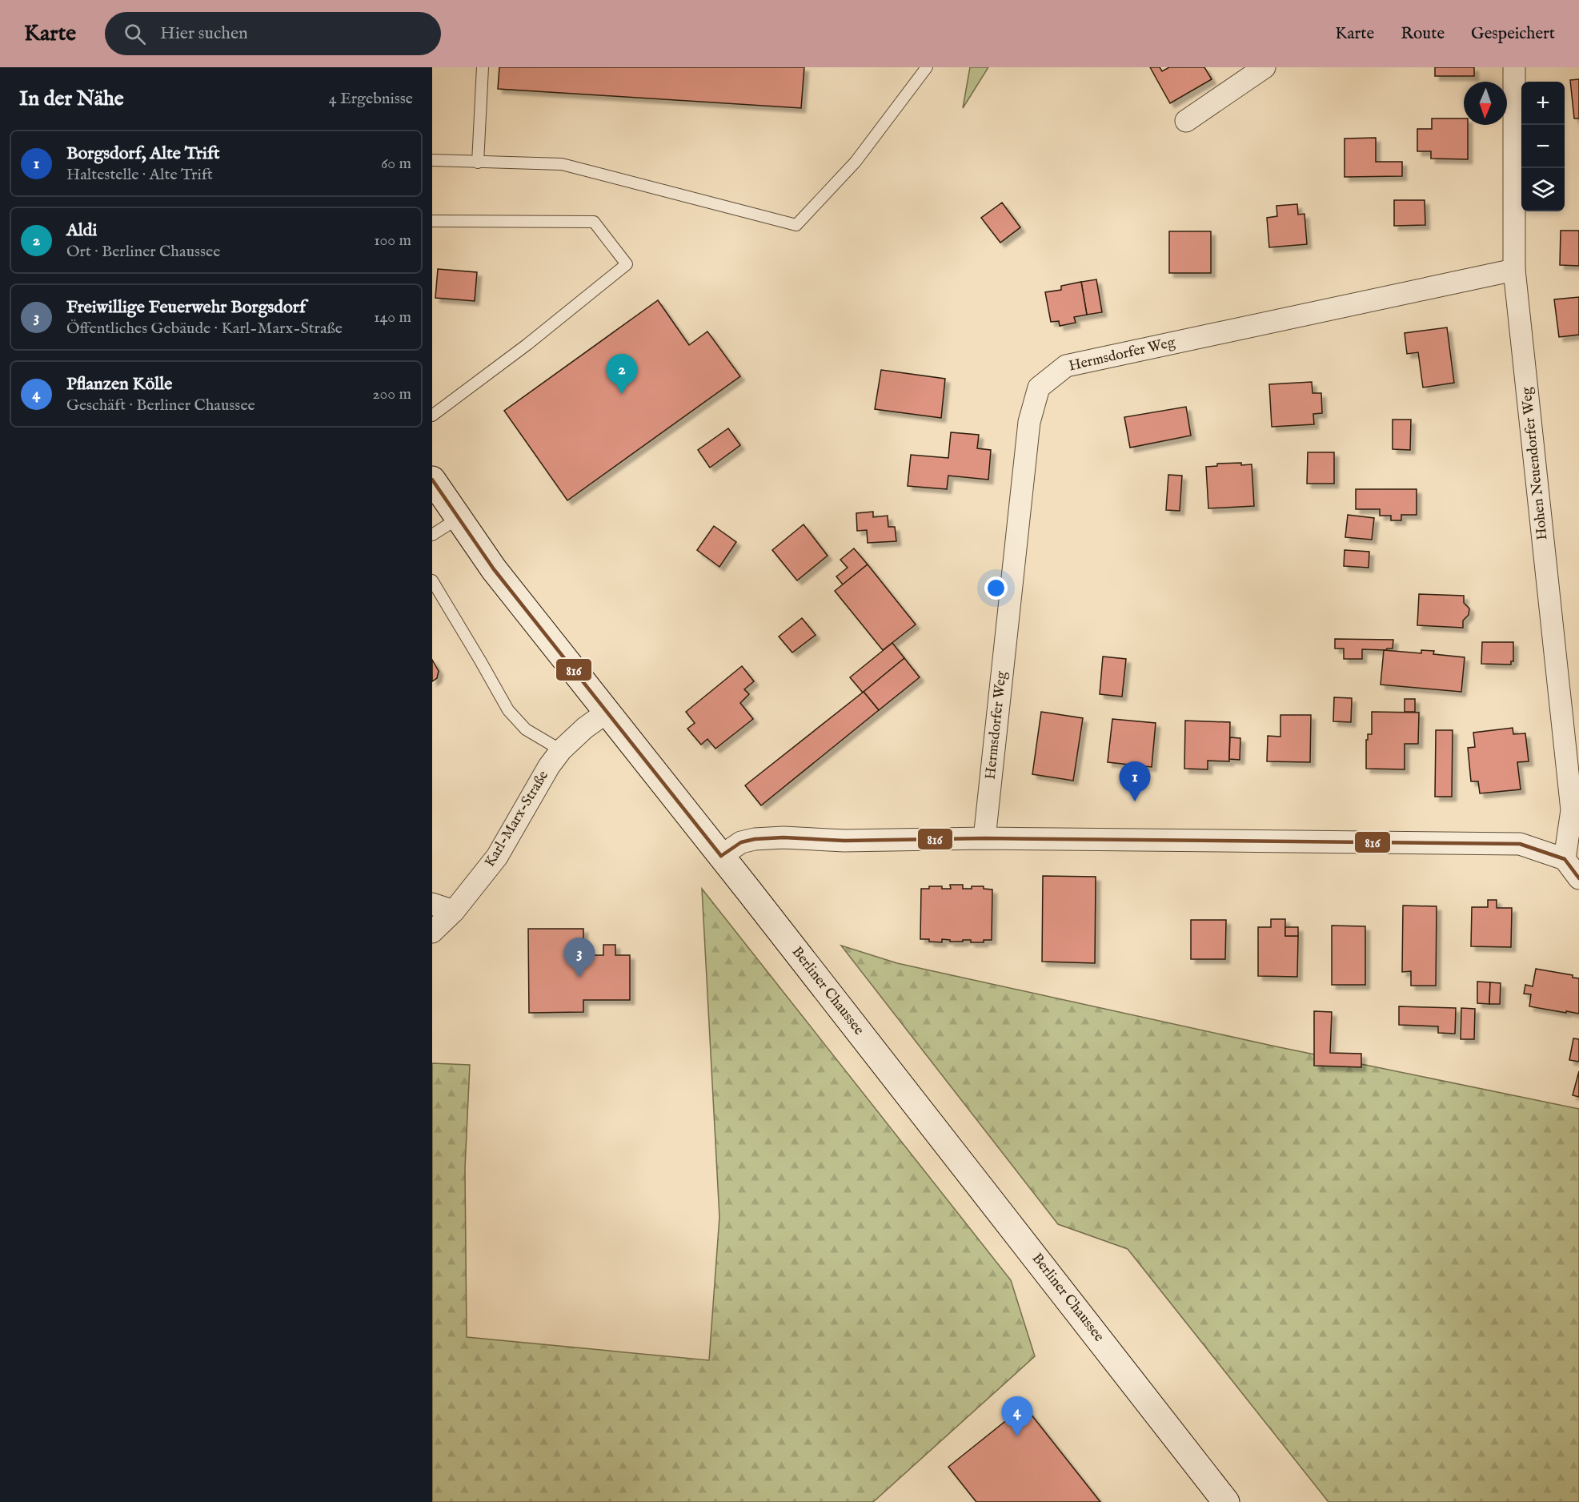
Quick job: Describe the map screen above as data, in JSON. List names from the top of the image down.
{
  "streets": {
    "main road": ["Berliner Chaussee"],
    "street": ["Hermsdorfer Weg", "Hohen Neuendorfer Weg", "Karl-Marx-Straße"]
  },
  "crossings": [
    ["Hermsdorfer Weg", "Hohen Neuendorfer Weg"],
    ["Karl-Marx-Straße", "Berliner Chaussee"]
  ],
  "lines": ["transit line 816"],
  "north": "bottom",
  "page": {
    "header": "Karte",
    "search": "Hier suchen",
    "nav": ["Karte", "Route", "Gespeichert"],
    "heading": ["In der Nähe", "4 Ergebnisse"],
    "map_buttons": ["+", "−"],
    "list": [
      {
        "mark": "1",
        "name": "Borgsdorf, Alte Trift",
        "note": "Haltestelle · Alte Trift",
        "value": "60 m"
      },
      {
        "mark": "2",
        "name": "Aldi",
        "note": "Ort · Berliner Chaussee",
        "value": "100 m"
      },
      {
        "mark": "3",
        "name": "Freiwillige Feuerwehr Borgsdorf",
        "note": "Öffentliches Gebäude · Karl-Marx-Straße",
        "value": "140 m"
      },
      {
        "mark": "4",
        "name": "Pflanzen Kölle",
        "note": "Geschäft · Berliner Chaussee",
        "value": "200 m"
      }
    ],
    "pins": [
      "2",
      "1",
      "3",
      "4"
    ]
  }
}
